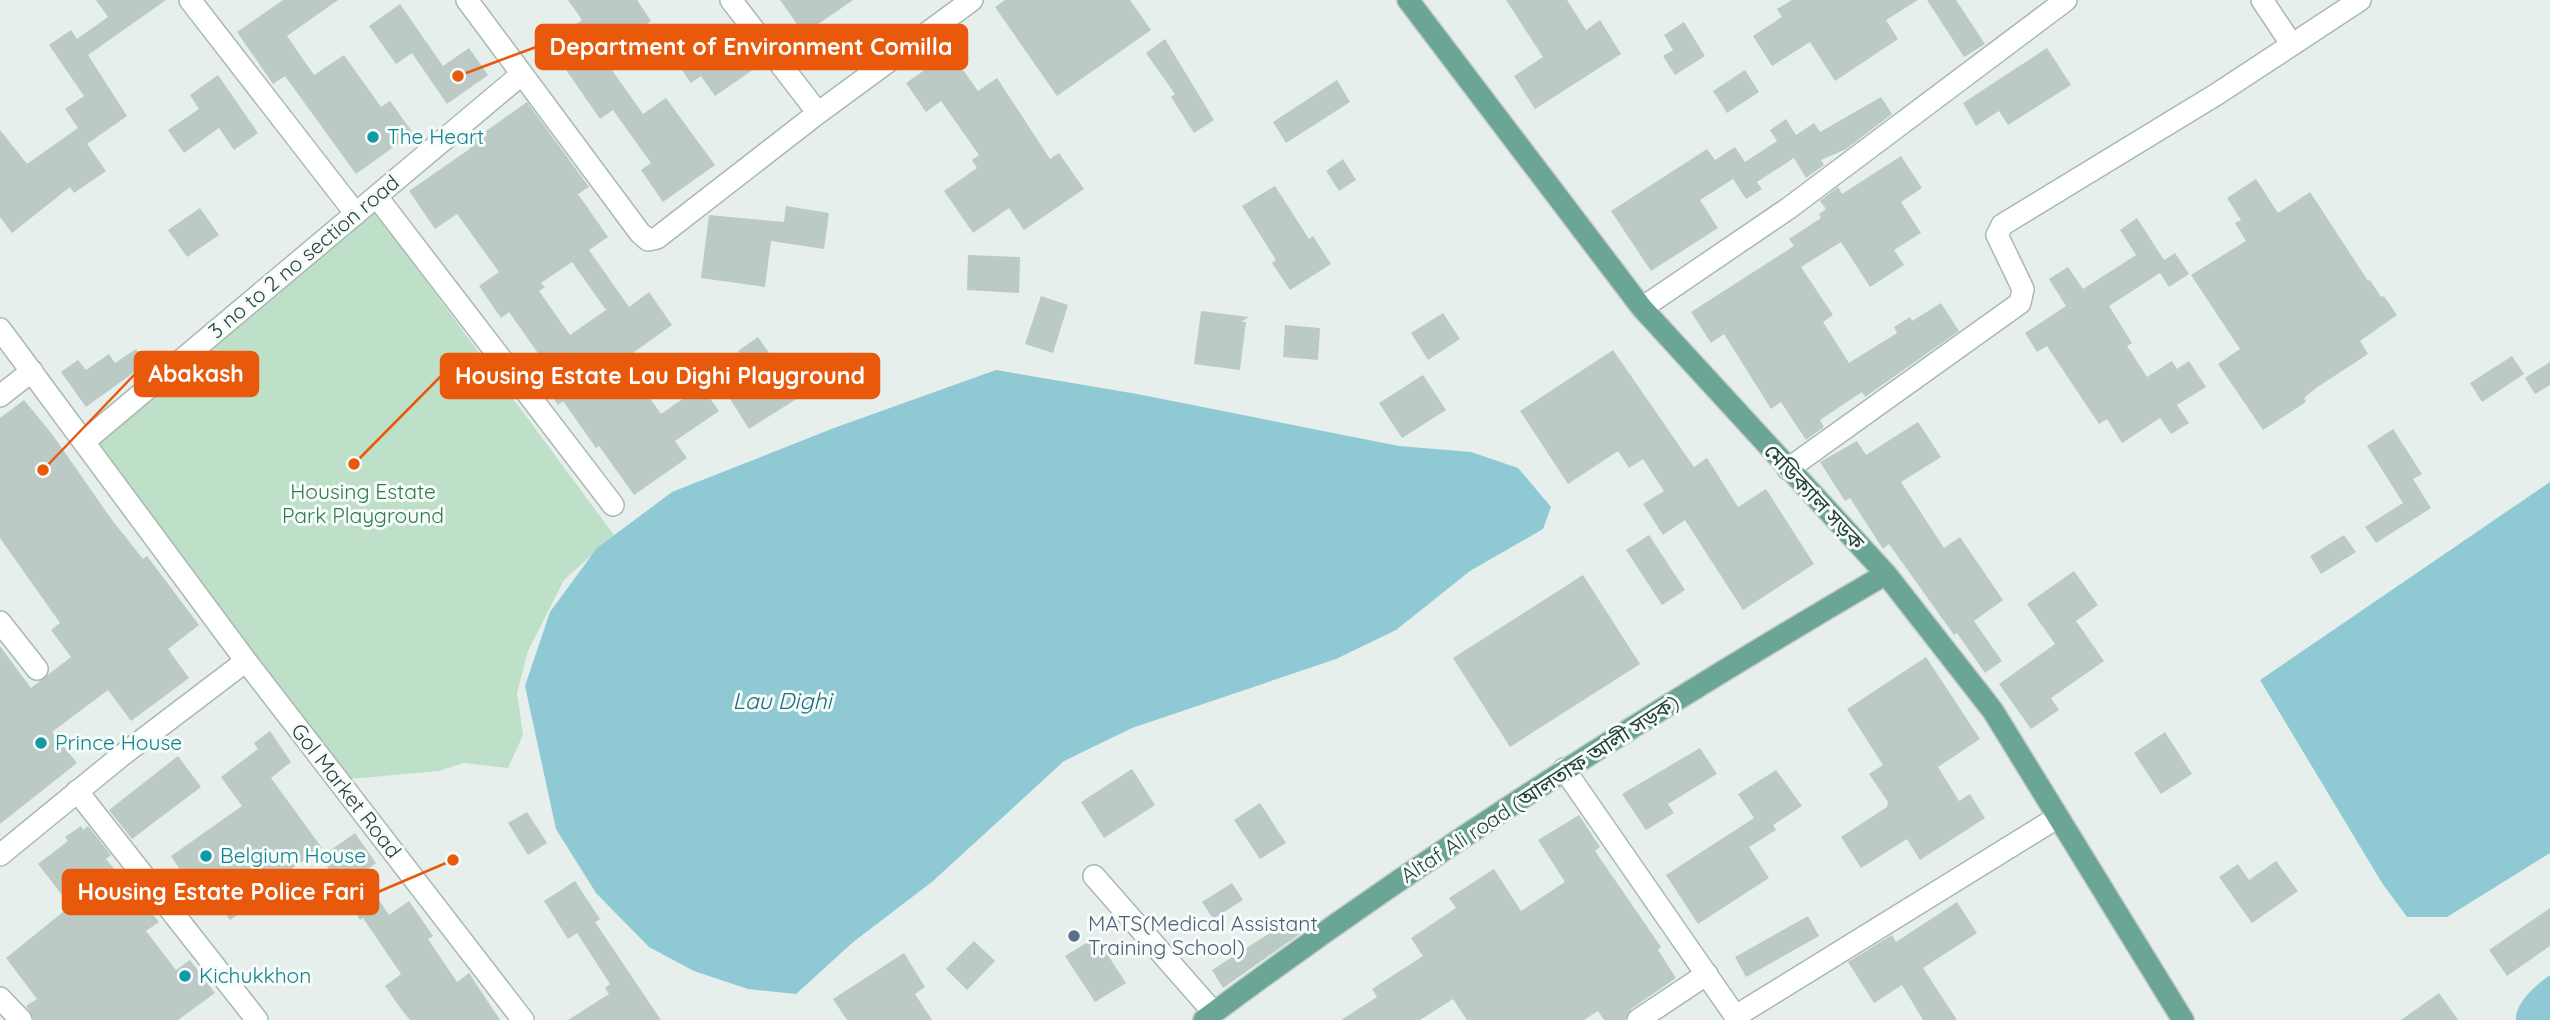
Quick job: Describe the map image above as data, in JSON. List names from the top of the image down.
{
  "streets": {
    "main road": ["মেডিক্যাল সড়ক", "Altaf Ali road (আলতাফ আলী সড়ক)"],
    "street": ["3 no to 2 no section road", "Gol Market Road"]
  },
  "crossings": [
    ["3 no to 2 no section road", "Gol Market Road"],
    ["মেডিক্যাল সড়ক", "Altaf Ali road (আলতাফ আলী সড়ক)"]
  ],
  "water": ["Lau Dighi"],
  "parks": ["Housing Estate Park Playground"],
  "places": [
    "Department of Environment Comilla",
    "The Heart",
    "Housing Estate Lau Dighi Playground",
    "Abakash",
    "Prince House",
    "Belgium House",
    "Housing Estate Police Fari",
    "MATS(Medical Assistant Training School)",
    "Kichukkhon"
  ]
}
